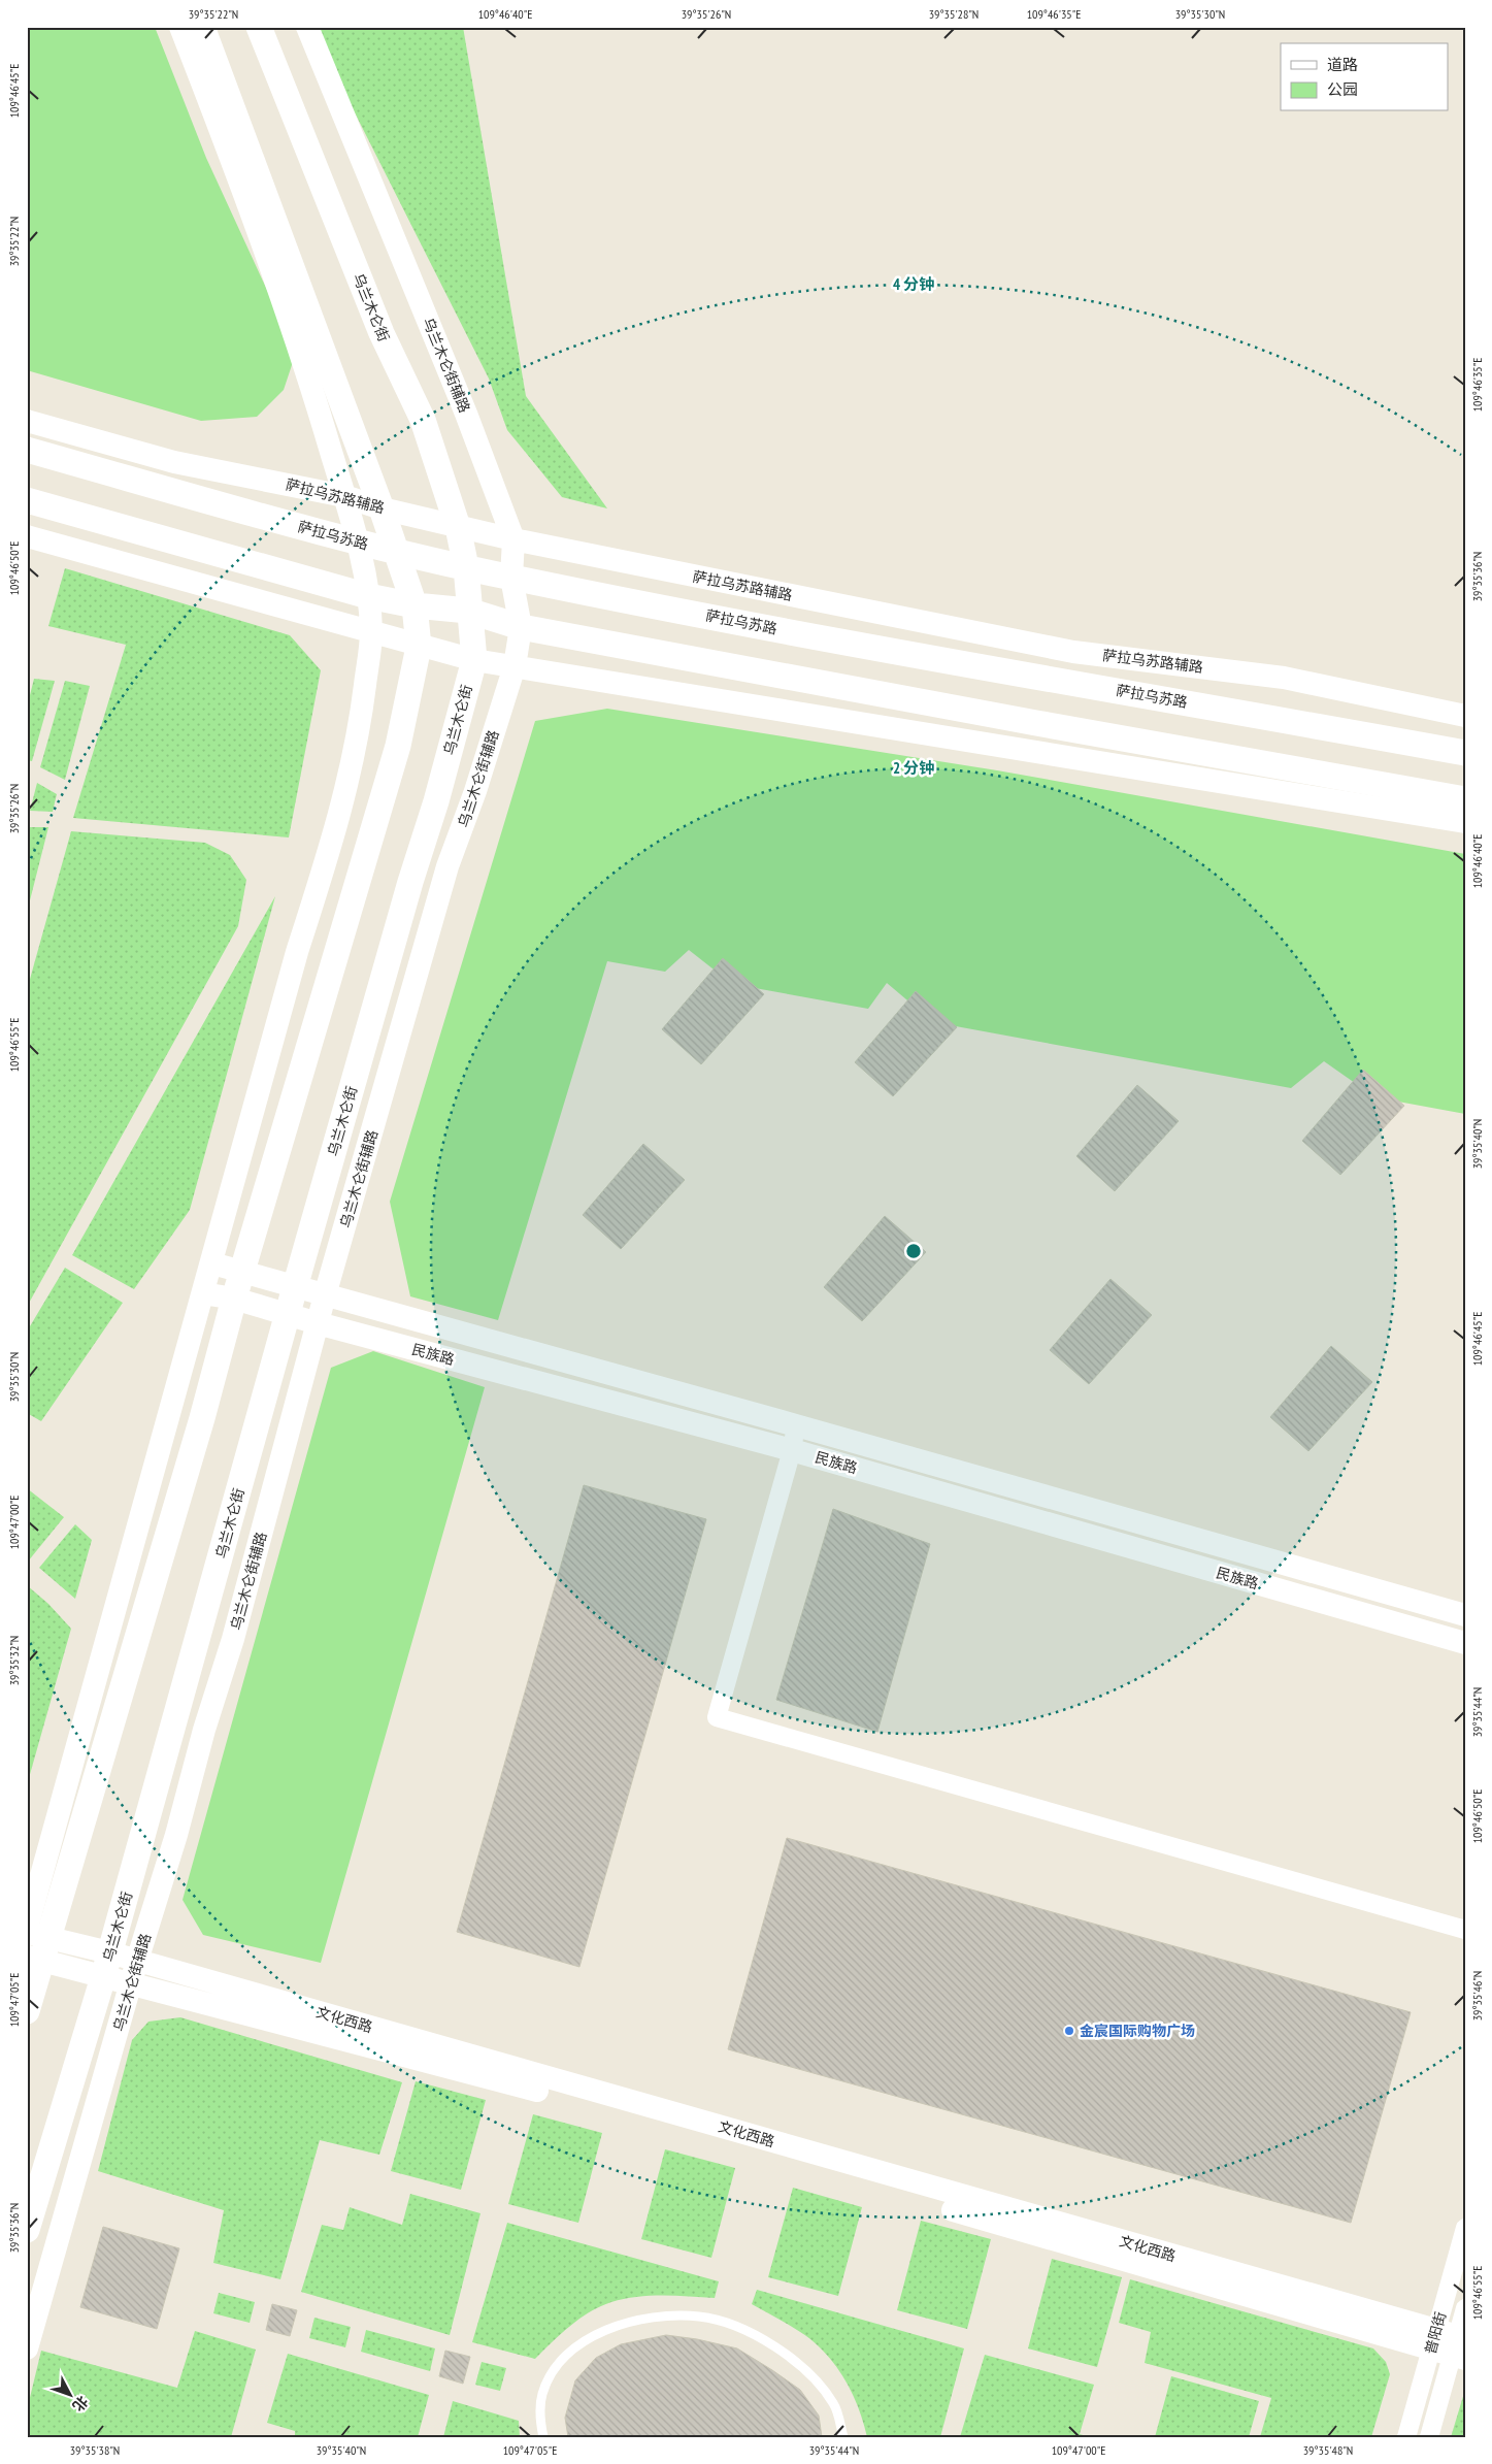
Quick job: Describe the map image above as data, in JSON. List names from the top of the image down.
{
  "streets": {
    "main road": ["乌兰木仑街", "萨拉乌苏路"],
    "street": [
      "乌兰木仑街辅路",
      "萨拉乌苏路辅路",
      "民族路",
      "文化西路",
      "普阳街"
    ]
  },
  "crossings": [
    ["乌兰木仑街", "萨拉乌苏路辅路"],
    ["乌兰木仑街", "萨拉乌苏路"],
    ["乌兰木仑街", "民族路"],
    ["乌兰木仑街", "文化西路"],
    ["乌兰木仑街辅路", "萨拉乌苏路辅路"],
    ["乌兰木仑街辅路", "萨拉乌苏路"],
    ["乌兰木仑街辅路", "民族路"],
    ["乌兰木仑街辅路", "文化西路"],
    ["文化西路", "普阳街"]
  ],
  "places": ["金宸国际购物广场"],
  "legend": ["道路", "公园"],
  "north": "bottom right",
  "coordinates": [
    "39°35'22\"N",
    "109°46'40\"E",
    "39°35'26\"N",
    "39°35'28\"N",
    "109°46'35\"E",
    "39°35'30\"N",
    "109°46'45\"E",
    "109°46'50\"E",
    "39°35'36\"N",
    "109°46'55\"E",
    "39°35'40\"N",
    "109°47'00\"E",
    "39°35'32\"N",
    "39°35'44\"N",
    "39°35'46\"N",
    "109°47'05\"E",
    "39°35'38\"N",
    "39°35'48\"N"
  ],
  "rings": ["4 分钟", "2 分钟"]
}
